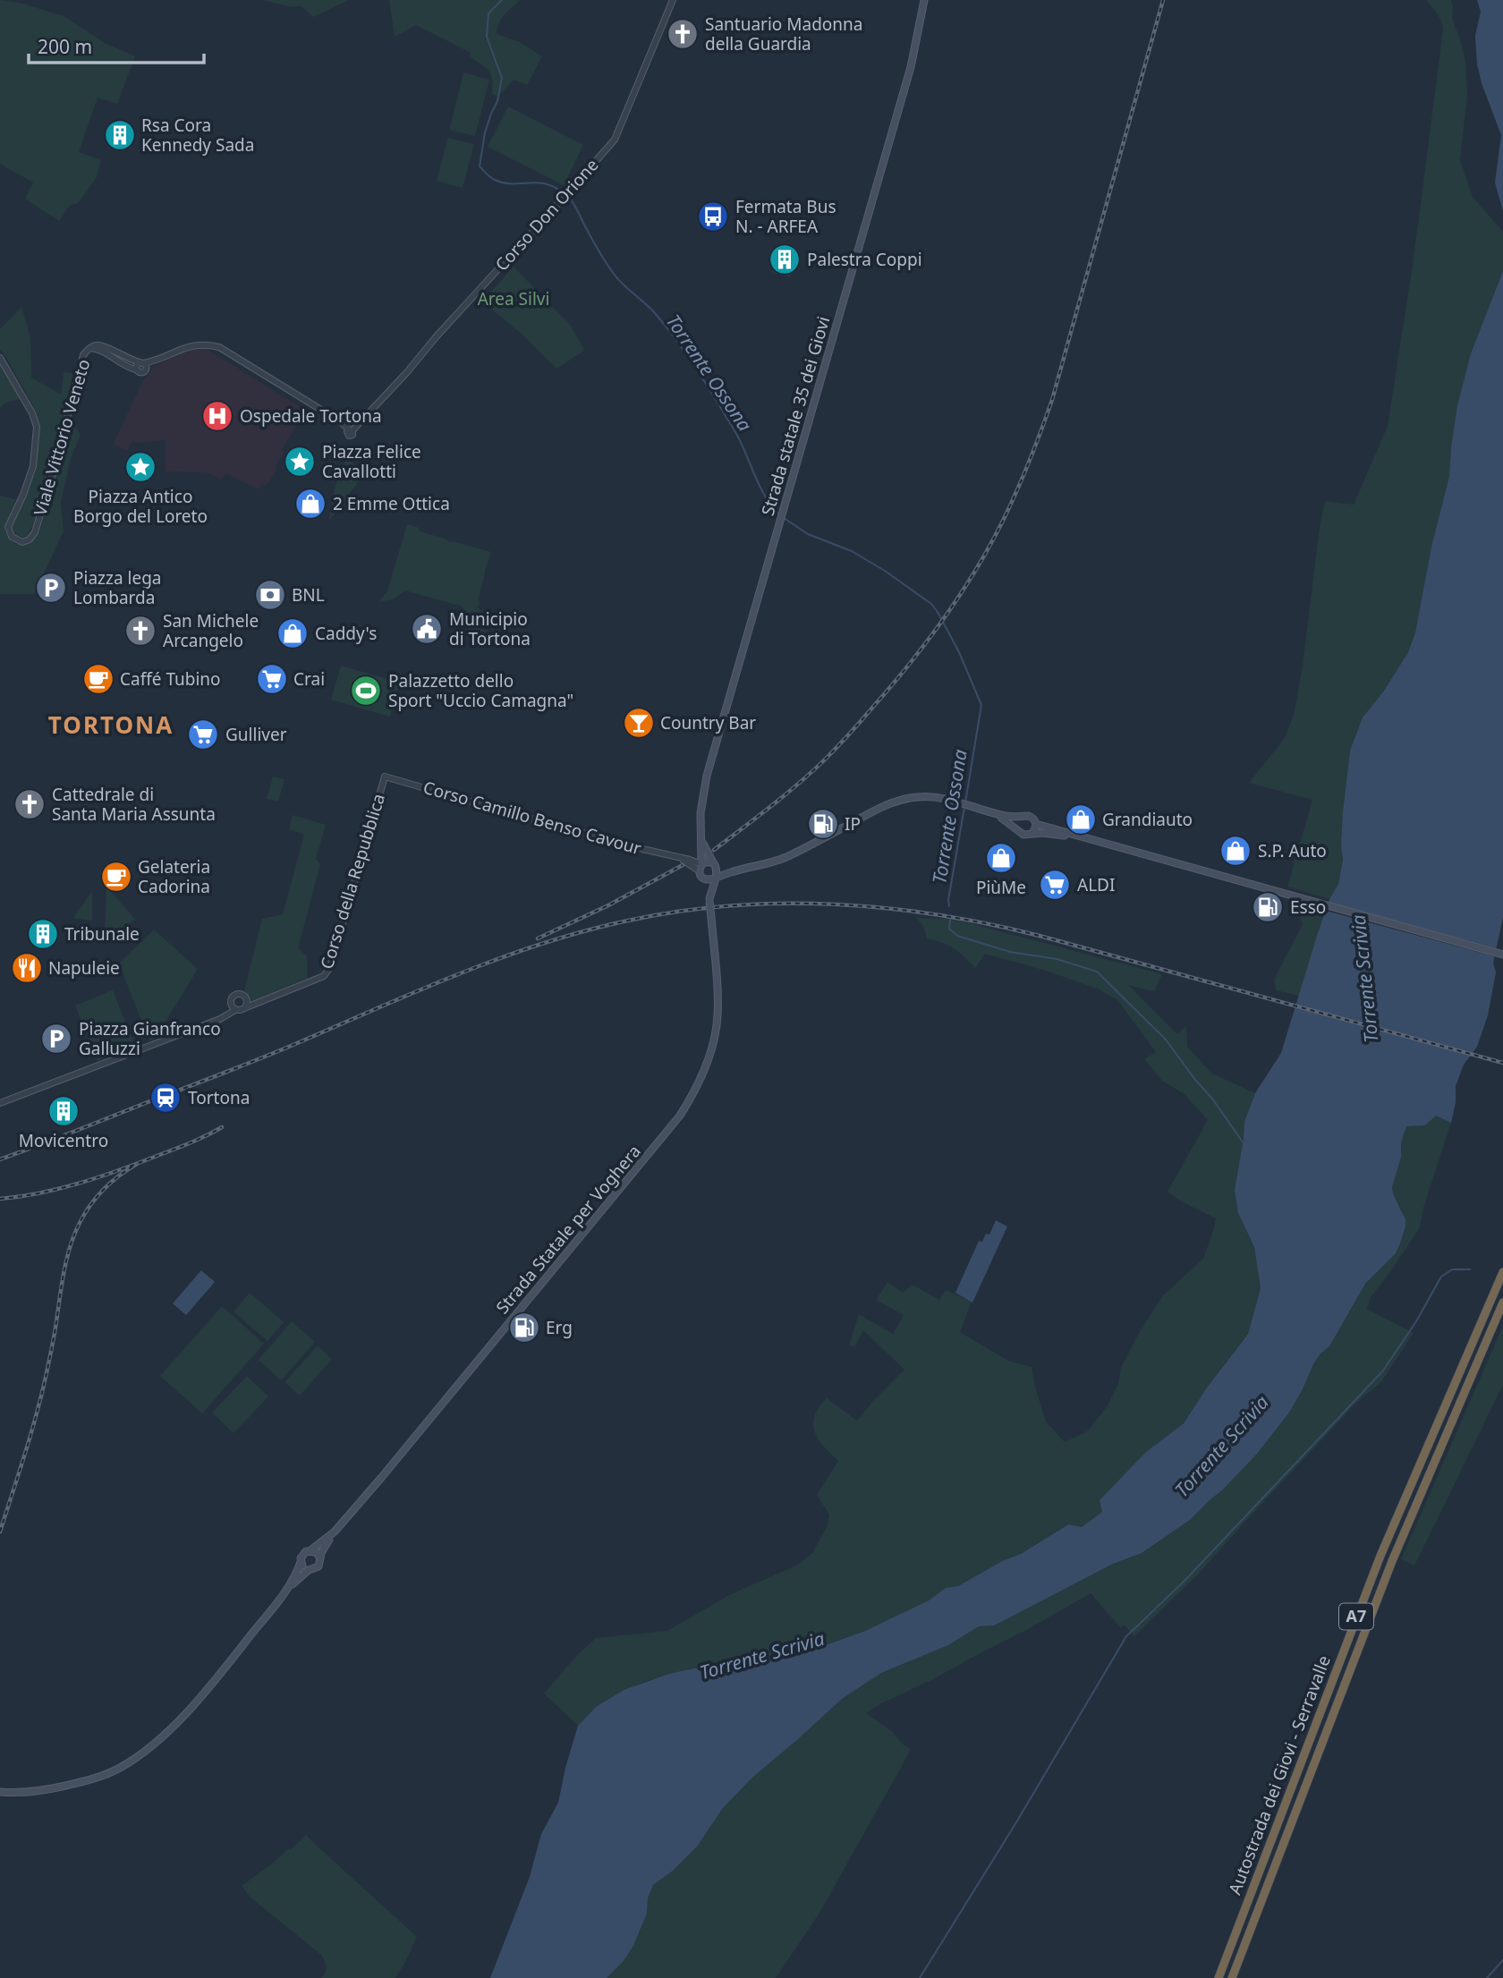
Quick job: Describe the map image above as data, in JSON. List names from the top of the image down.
{
  "streets": {
    "highway": ["A7", "Autostrada dei Giovi - Serravalle"],
    "main road": ["Strada statale 35 dei Giovi", "Strada Statale per Voghera"],
    "street": [
      "Corso Don Orione",
      "Viale Vittorio Veneto",
      "Corso Camillo Benso Cavour",
      "Corso della Repubblica"
    ]
  },
  "crossings": [
    ["Corso Don Orione", "Viale Vittorio Veneto"],
    ["Strada statale 35 dei Giovi", "Corso Camillo Benso Cavour"],
    ["Strada statale 35 dei Giovi", "Strada Statale per Voghera"],
    ["Corso Camillo Benso Cavour", "Corso della Repubblica"],
    ["Corso Camillo Benso Cavour", "Strada Statale per Voghera"]
  ],
  "districts": ["TORTONA"],
  "water": ["Torrente Ossona", "Torrente Scrivia"],
  "parks": ["Area Silvi"],
  "places": {
    "church": ["Santuario Madonna della Guardia", "San Michele Arcangelo", "Cattedrale di Santa Maria Assunta"],
    "building": [
      "Rsa Cora Kennedy Sada",
      "Palestra Coppi",
      "Tribunale",
      "Movicentro"
    ],
    "bus stop": ["Fermata Bus N. - ARFEA"],
    "hospital": ["Ospedale Tortona"],
    "place": ["Piazza Felice Cavallotti", "Piazza Antico Borgo del Loreto"],
    "shop": [
      "2 Emme Ottica",
      "Caddy's",
      "Grandiauto",
      "S.P. Auto",
      "PiùMe"
    ],
    "parking": ["Piazza lega Lombarda", "Piazza Gianfranco Galluzzi"],
    "bank": ["BNL"],
    "public building": ["Municipio di Tortona"],
    "cafe": ["Caffé Tubino", "Gelateria Cadorina"],
    "supermarket": ["Crai", "Gulliver", "ALDI"],
    "sports": ["Palazzetto dello Sport \"Uccio Camagna\""],
    "bar": ["Country Bar"],
    "fuel station": ["IP", "Esso", "Erg"],
    "restaurant": ["Napuleie"],
    "station": ["Tortona"]
  },
  "scale_bar": "200 m"
}
